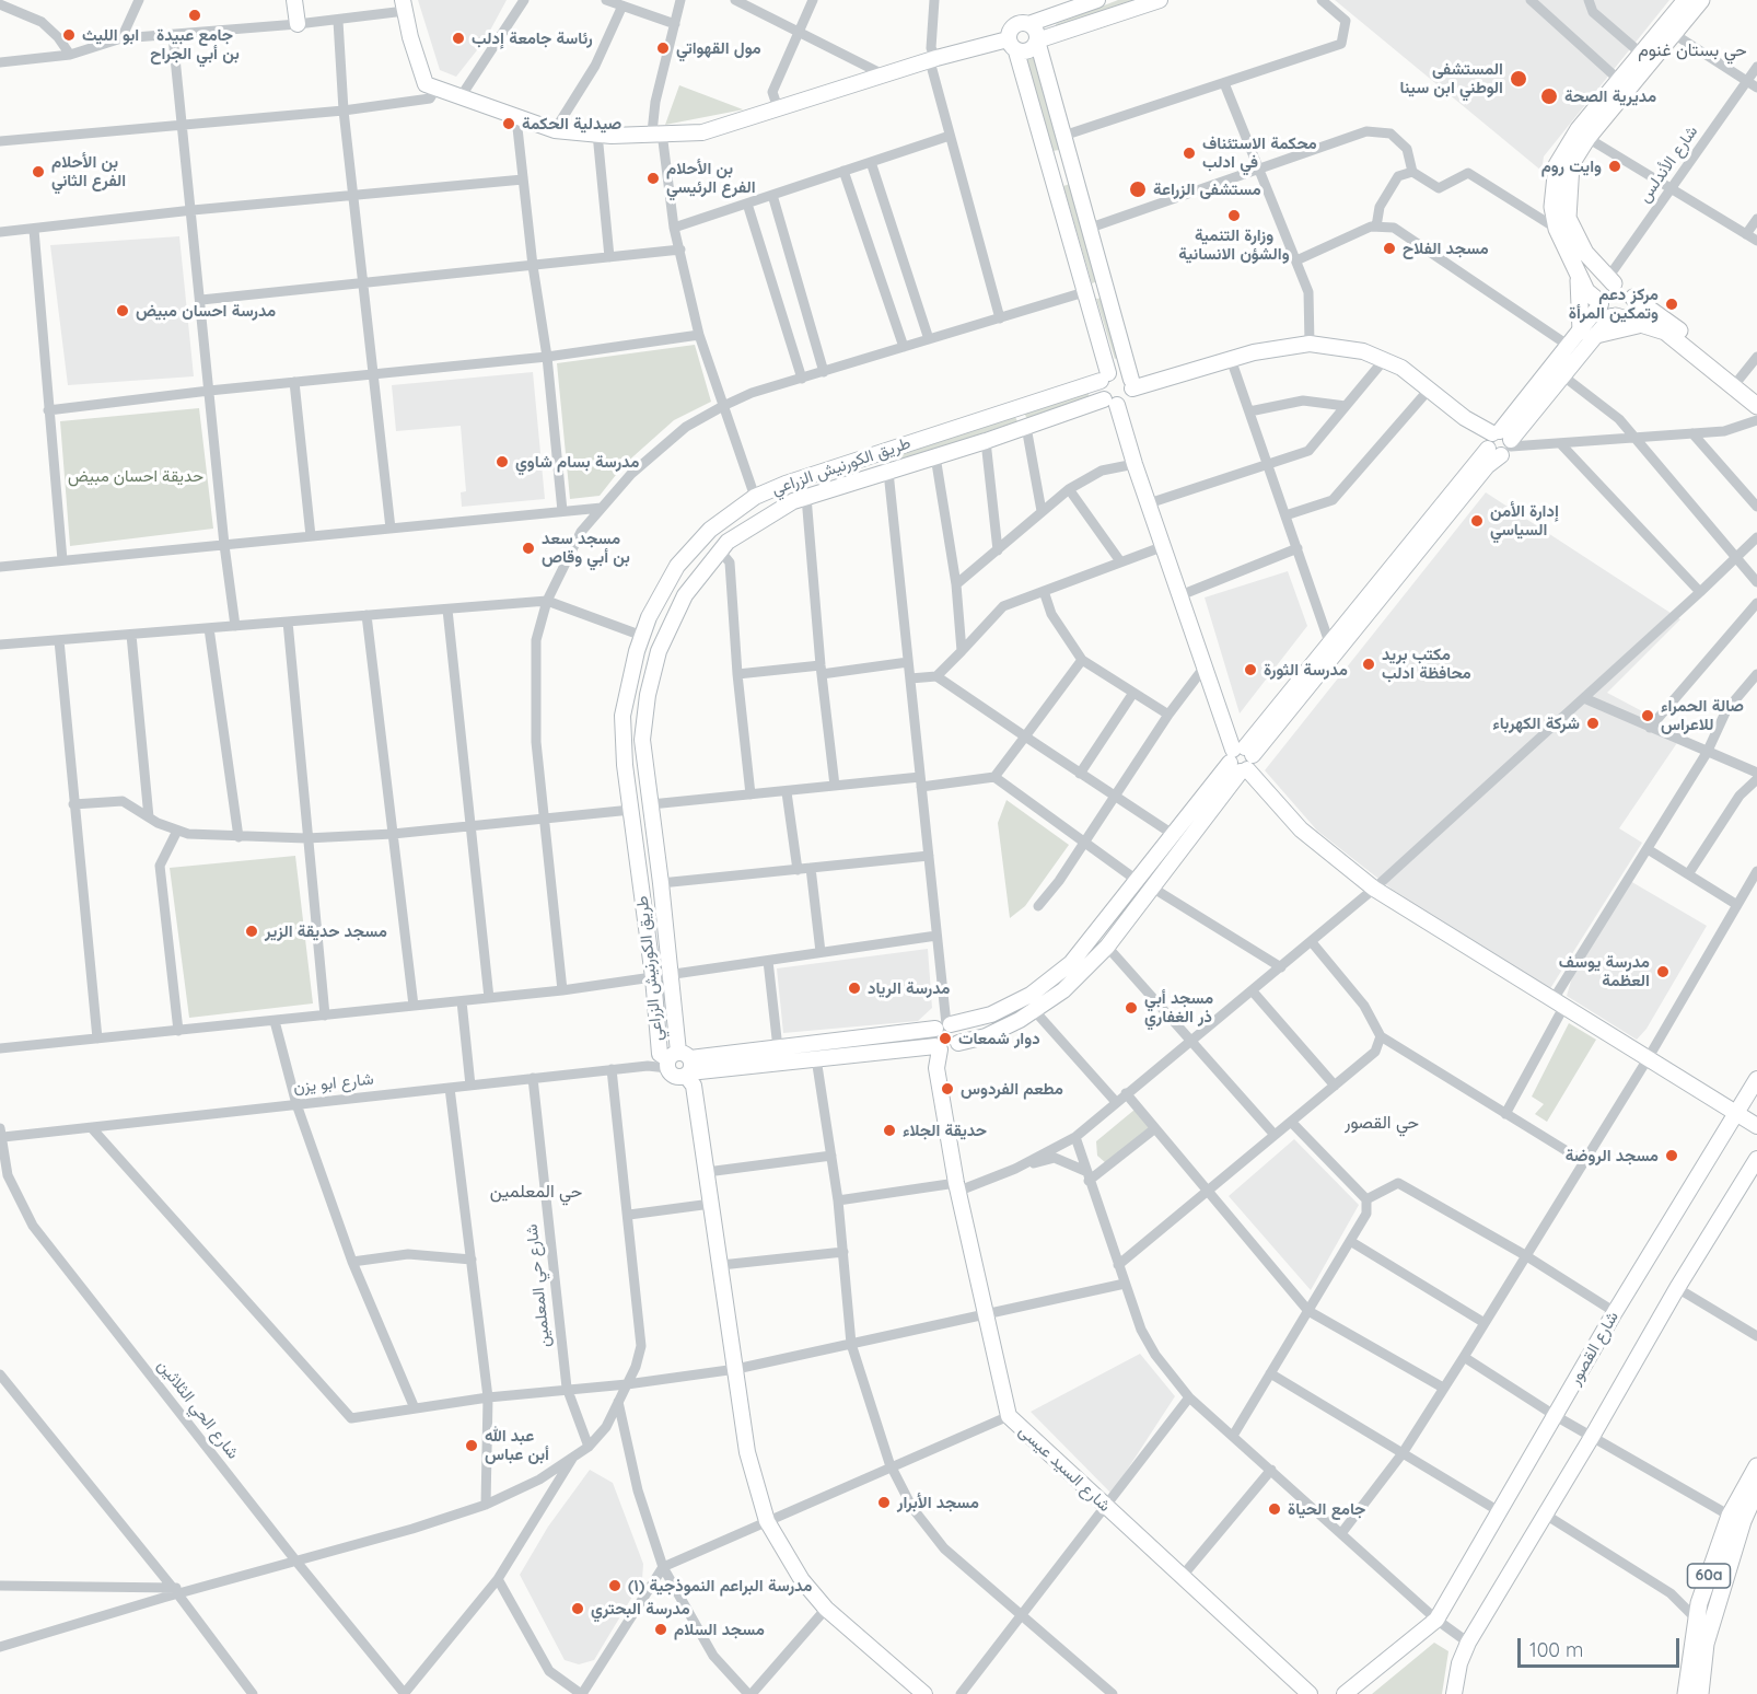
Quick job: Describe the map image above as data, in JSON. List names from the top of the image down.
{
  "streets": {
    "main road": ["60a"],
    "street": [
      "شارع الأندلس",
      "طريق الكورنيش الزراعي",
      "شارع ابو يزن",
      "شارع حي المعلمين",
      "شارع القصور",
      "شارع الحي الثلاثين",
      "شارع السيد عيسى"
    ]
  },
  "crossings": [
    ["طريق الكورنيش الزراعي", "شارع ابو يزن"],
    ["شارع ابو يزن", "شارع حي المعلمين"],
    ["شارع ابو يزن", "شارع الحي الثلاثين"]
  ],
  "districts": ["حي بستان غنوم", "حي القصور", "حي المعلمين"],
  "parks": ["حديقة احسان مبيض"],
  "places": [
    "جامع عبيدة بن أبي الجراح",
    "ابو الليث",
    "رئاسة جامعة إدلب",
    "مول القهواتي",
    "المستشفى الوطني ابن سينا",
    "مديرية الصحة",
    "صيدلية الحكمة",
    "محكمة الاستئناف في ادلب",
    "وايت روم",
    "بن الأحلام الفرع الثاني",
    "بن الأحلام الفرع الرئيسي",
    "مستشفى الزراعة",
    "وزارة التنمية والشؤن الانسانية",
    "مسجد الفلاح",
    "مركز دعم وتمكين المرأة",
    "مدرسة احسان مبيض",
    "مدرسة بسام شاوي",
    "إدارة الأمن السياسي",
    "مسجد سعد بن أبي وقاص",
    "مكتب بريد محافظة ادلب",
    "مدرسة الثورة",
    "صالة الحمراء للاعراس",
    "شركة الكهرباء",
    "مسجد حديقة الزير",
    "مدرسة يوسف العظمة",
    "مدرسة الرياد",
    "مسجد أبي ذر الغفاري",
    "دوار شمعات",
    "مطعم الفردوس",
    "حديقة الجلاء",
    "مسجد الروضة",
    "عبد الله أبن عباس",
    "مسجد الأبرار",
    "جامع الحياة",
    "مدرسة البراعم النموذجية (١)",
    "مدرسة البحتري",
    "مسجد السلام"
  ],
  "scale_bar": "100 m"
}
